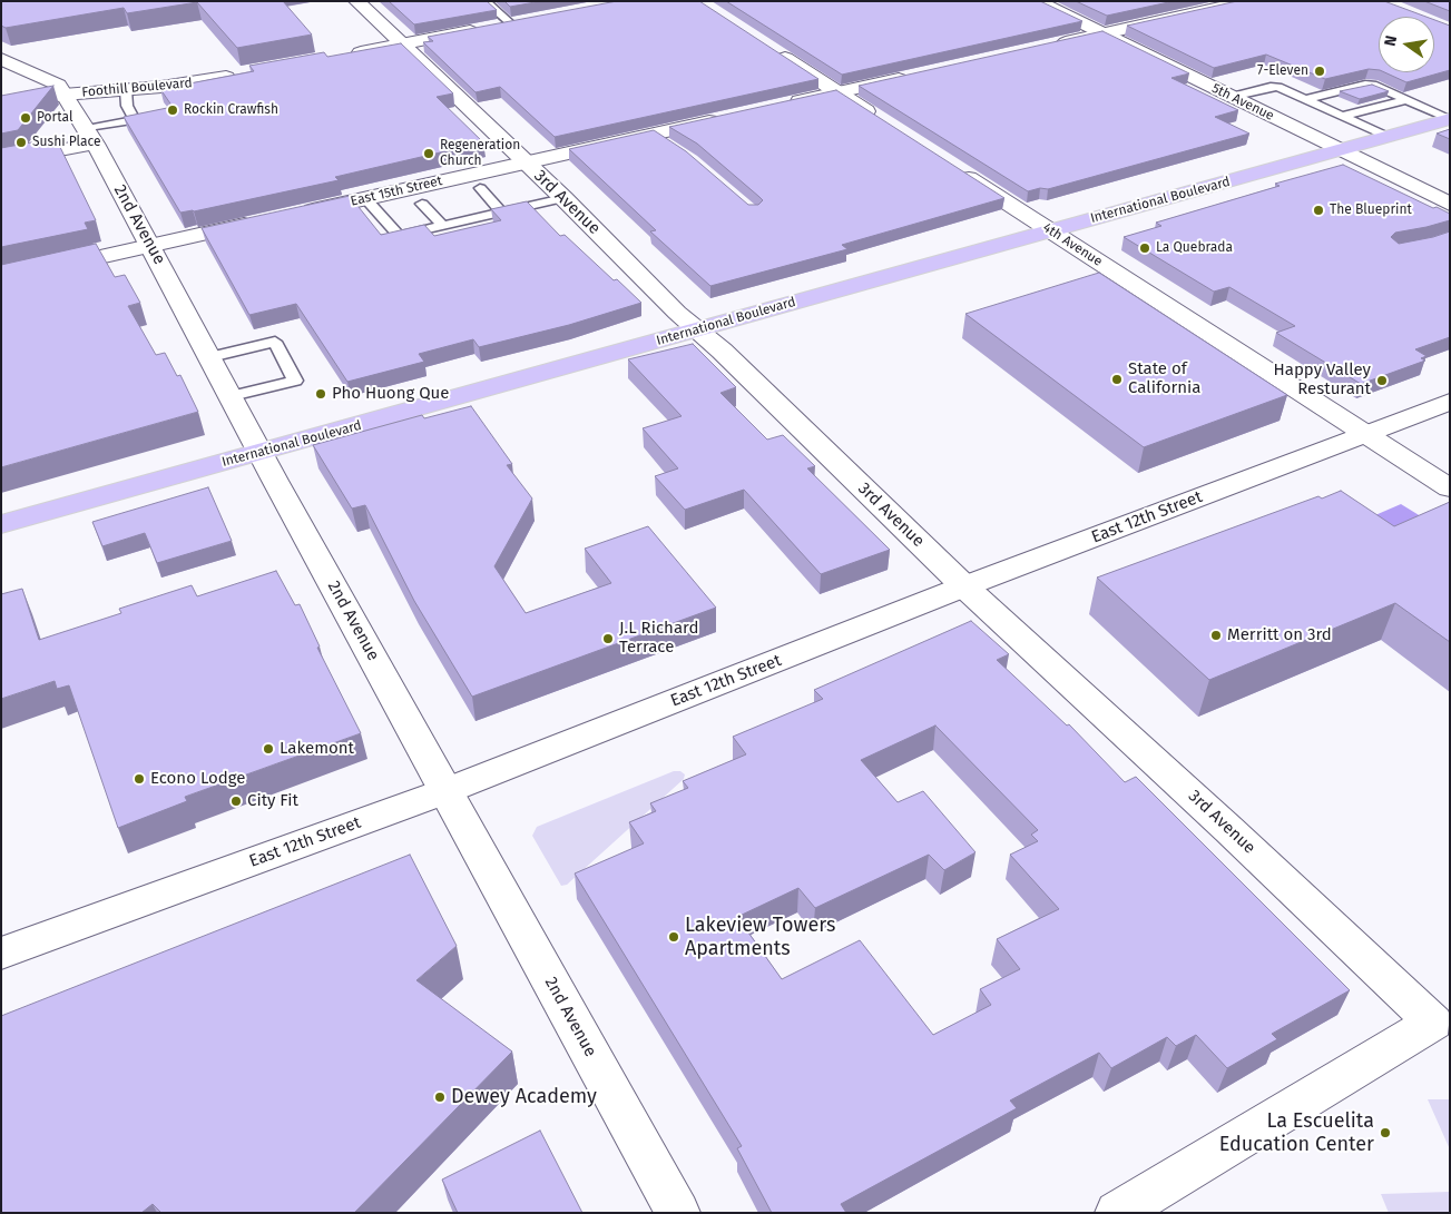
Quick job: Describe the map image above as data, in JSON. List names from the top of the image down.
{
  "streets": {
    "main road": ["International Boulevard"],
    "street": [
      "Foothill Boulevard",
      "5th Avenue",
      "East 15th Street",
      "3rd Avenue",
      "2nd Avenue",
      "4th Avenue",
      "East 12th Street"
    ]
  },
  "crossings": [
    ["Foothill Boulevard", "2nd Avenue"],
    ["5th Avenue", "International Boulevard"],
    ["East 15th Street", "3rd Avenue"],
    ["International Boulevard", "3rd Avenue"],
    ["International Boulevard", "2nd Avenue"],
    ["International Boulevard", "4th Avenue"],
    ["3rd Avenue", "East 12th Street"],
    ["2nd Avenue", "East 12th Street"],
    ["4th Avenue", "East 12th Street"]
  ],
  "places": [
    "7-Eleven",
    "Rockin Crawfish",
    "Portal",
    "Sushi Place",
    "Regeneration Church",
    "The Blueprint",
    "La Quebrada",
    "State of California",
    "Happy Valley Resturant",
    "Pho Huong Que",
    "Merritt on 3rd",
    "J.L Richard Terrace",
    "Lakemont",
    "Econo Lodge",
    "City Fit",
    "Lakeview Towers Apartments",
    "Dewey Academy",
    "La Escuelita Education Center"
  ],
  "north": "left"
}
